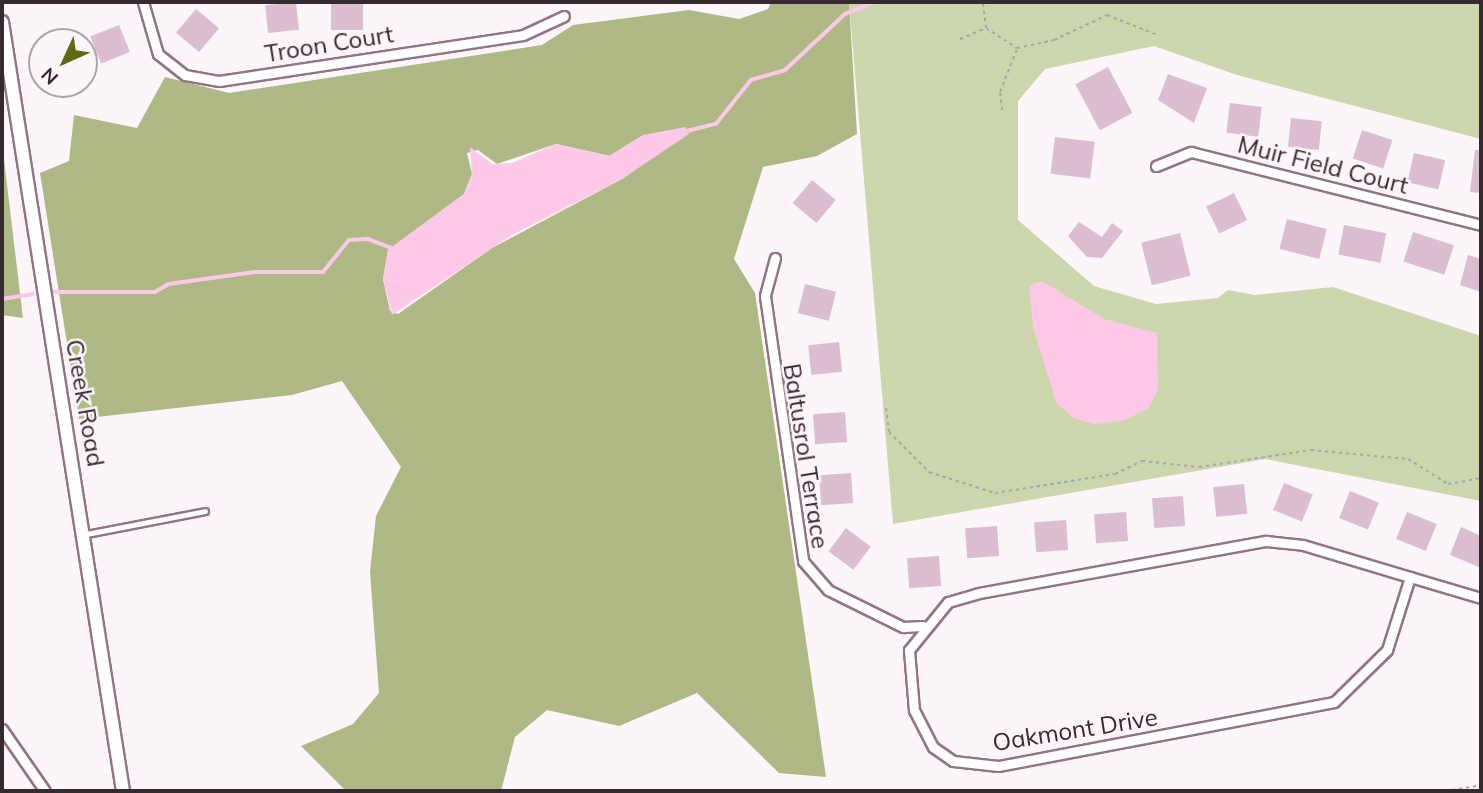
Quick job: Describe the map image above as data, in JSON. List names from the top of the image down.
{
  "streets": {
    "main road": ["Creek Road"],
    "street": [
      "Troon Court",
      "Muir Field Court",
      "Baltusrol Terrace",
      "Oakmont Drive"
    ]
  },
  "crossings": [
    ["Baltusrol Terrace", "Oakmont Drive"]
  ],
  "north": "bottom left"
}
